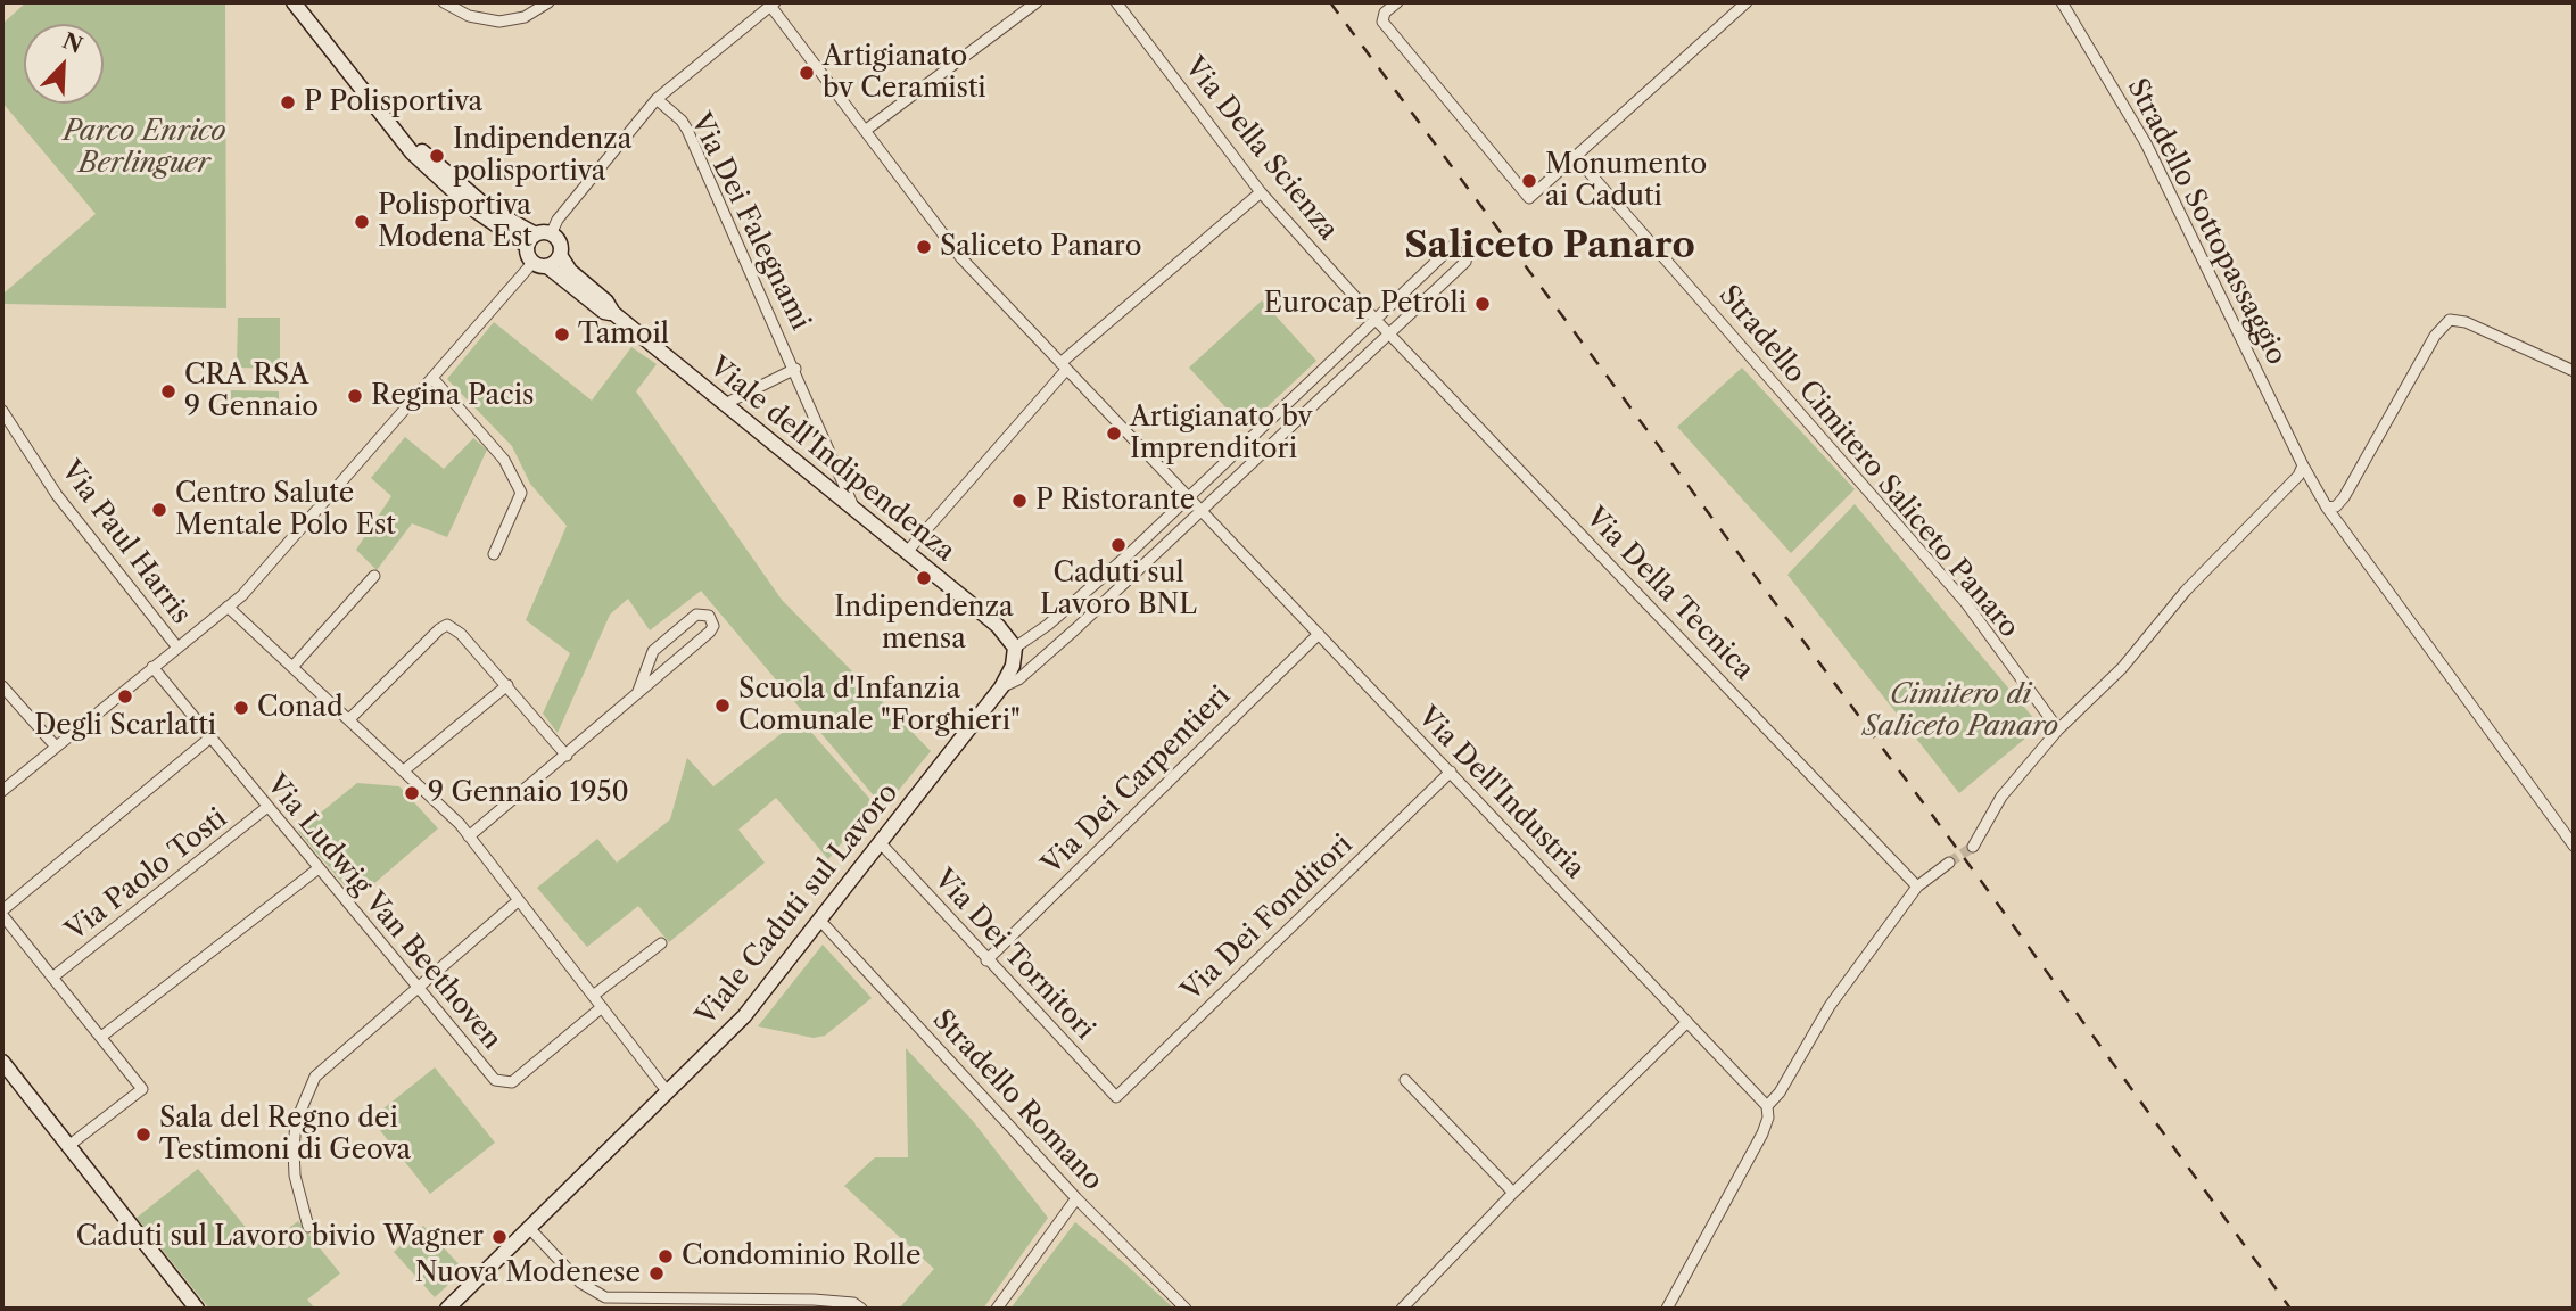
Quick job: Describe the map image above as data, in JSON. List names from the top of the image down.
{
  "streets": {
    "street": [
      "Via Della Scienza",
      "Via Dei Falegnami",
      "Stradello Sottopassaggio",
      "Viale dell'Indipendenza",
      "Stradello Cimitero Saliceto Panaro",
      "Via Paul Harris",
      "Via Della Tecnica",
      "Via Dei Carpentieri",
      "Via Dell'Industria",
      "Via Paolo Tosti",
      "Viale Caduti sul Lavoro",
      "Via Ludwig Van Beethoven",
      "Via Dei Fonditori",
      "Via Dei Tornitori",
      "Stradello Romano"
    ]
  },
  "crossings": [
    ["Via Della Scienza", "Viale Caduti sul Lavoro"],
    ["Via Dei Falegnami", "Viale dell'Indipendenza"],
    ["Viale dell'Indipendenza", "Via Paul Harris"],
    ["Viale dell'Indipendenza", "Viale Caduti sul Lavoro"],
    ["Via Della Tecnica", "Viale Caduti sul Lavoro"],
    ["Via Dei Carpentieri", "Via Dell'Industria"],
    ["Via Dei Carpentieri", "Via Dei Tornitori"],
    ["Via Dell'Industria", "Viale Caduti sul Lavoro"],
    ["Via Dell'Industria", "Via Dei Fonditori"],
    ["Via Paolo Tosti", "Via Ludwig Van Beethoven"],
    ["Viale Caduti sul Lavoro", "Via Dei Tornitori"],
    ["Viale Caduti sul Lavoro", "Stradello Romano"],
    ["Via Dei Fonditori", "Via Dei Tornitori"]
  ],
  "districts": ["Saliceto Panaro"],
  "parks": ["Parco Enrico Berlinguer", "Cimitero di Saliceto Panaro"],
  "places": [
    "Artigianato bv Ceramisti",
    "P Polisportiva",
    "Indipendenza polisportiva",
    "Monumento ai Caduti",
    "Polisportiva Modena Est",
    "Saliceto Panaro",
    "Eurocap Petroli",
    "Tamoil",
    "CRA RSA 9 Gennaio",
    "Regina Pacis",
    "Artigianato bv Imprenditori",
    "P Ristorante",
    "Centro Salute Mentale Polo Est",
    "Caduti sul Lavoro BNL",
    "Indipendenza mensa",
    "Degli Scarlatti",
    "Scuola d'Infanzia Comunale \"Forghieri\"",
    "Conad",
    "9 Gennaio 1950",
    "Sala del Regno dei Testimoni di Geova",
    "Caduti sul Lavoro bivio Wagner",
    "Condominio Rolle",
    "Nuova Modenese"
  ],
  "north": "top right"
}
